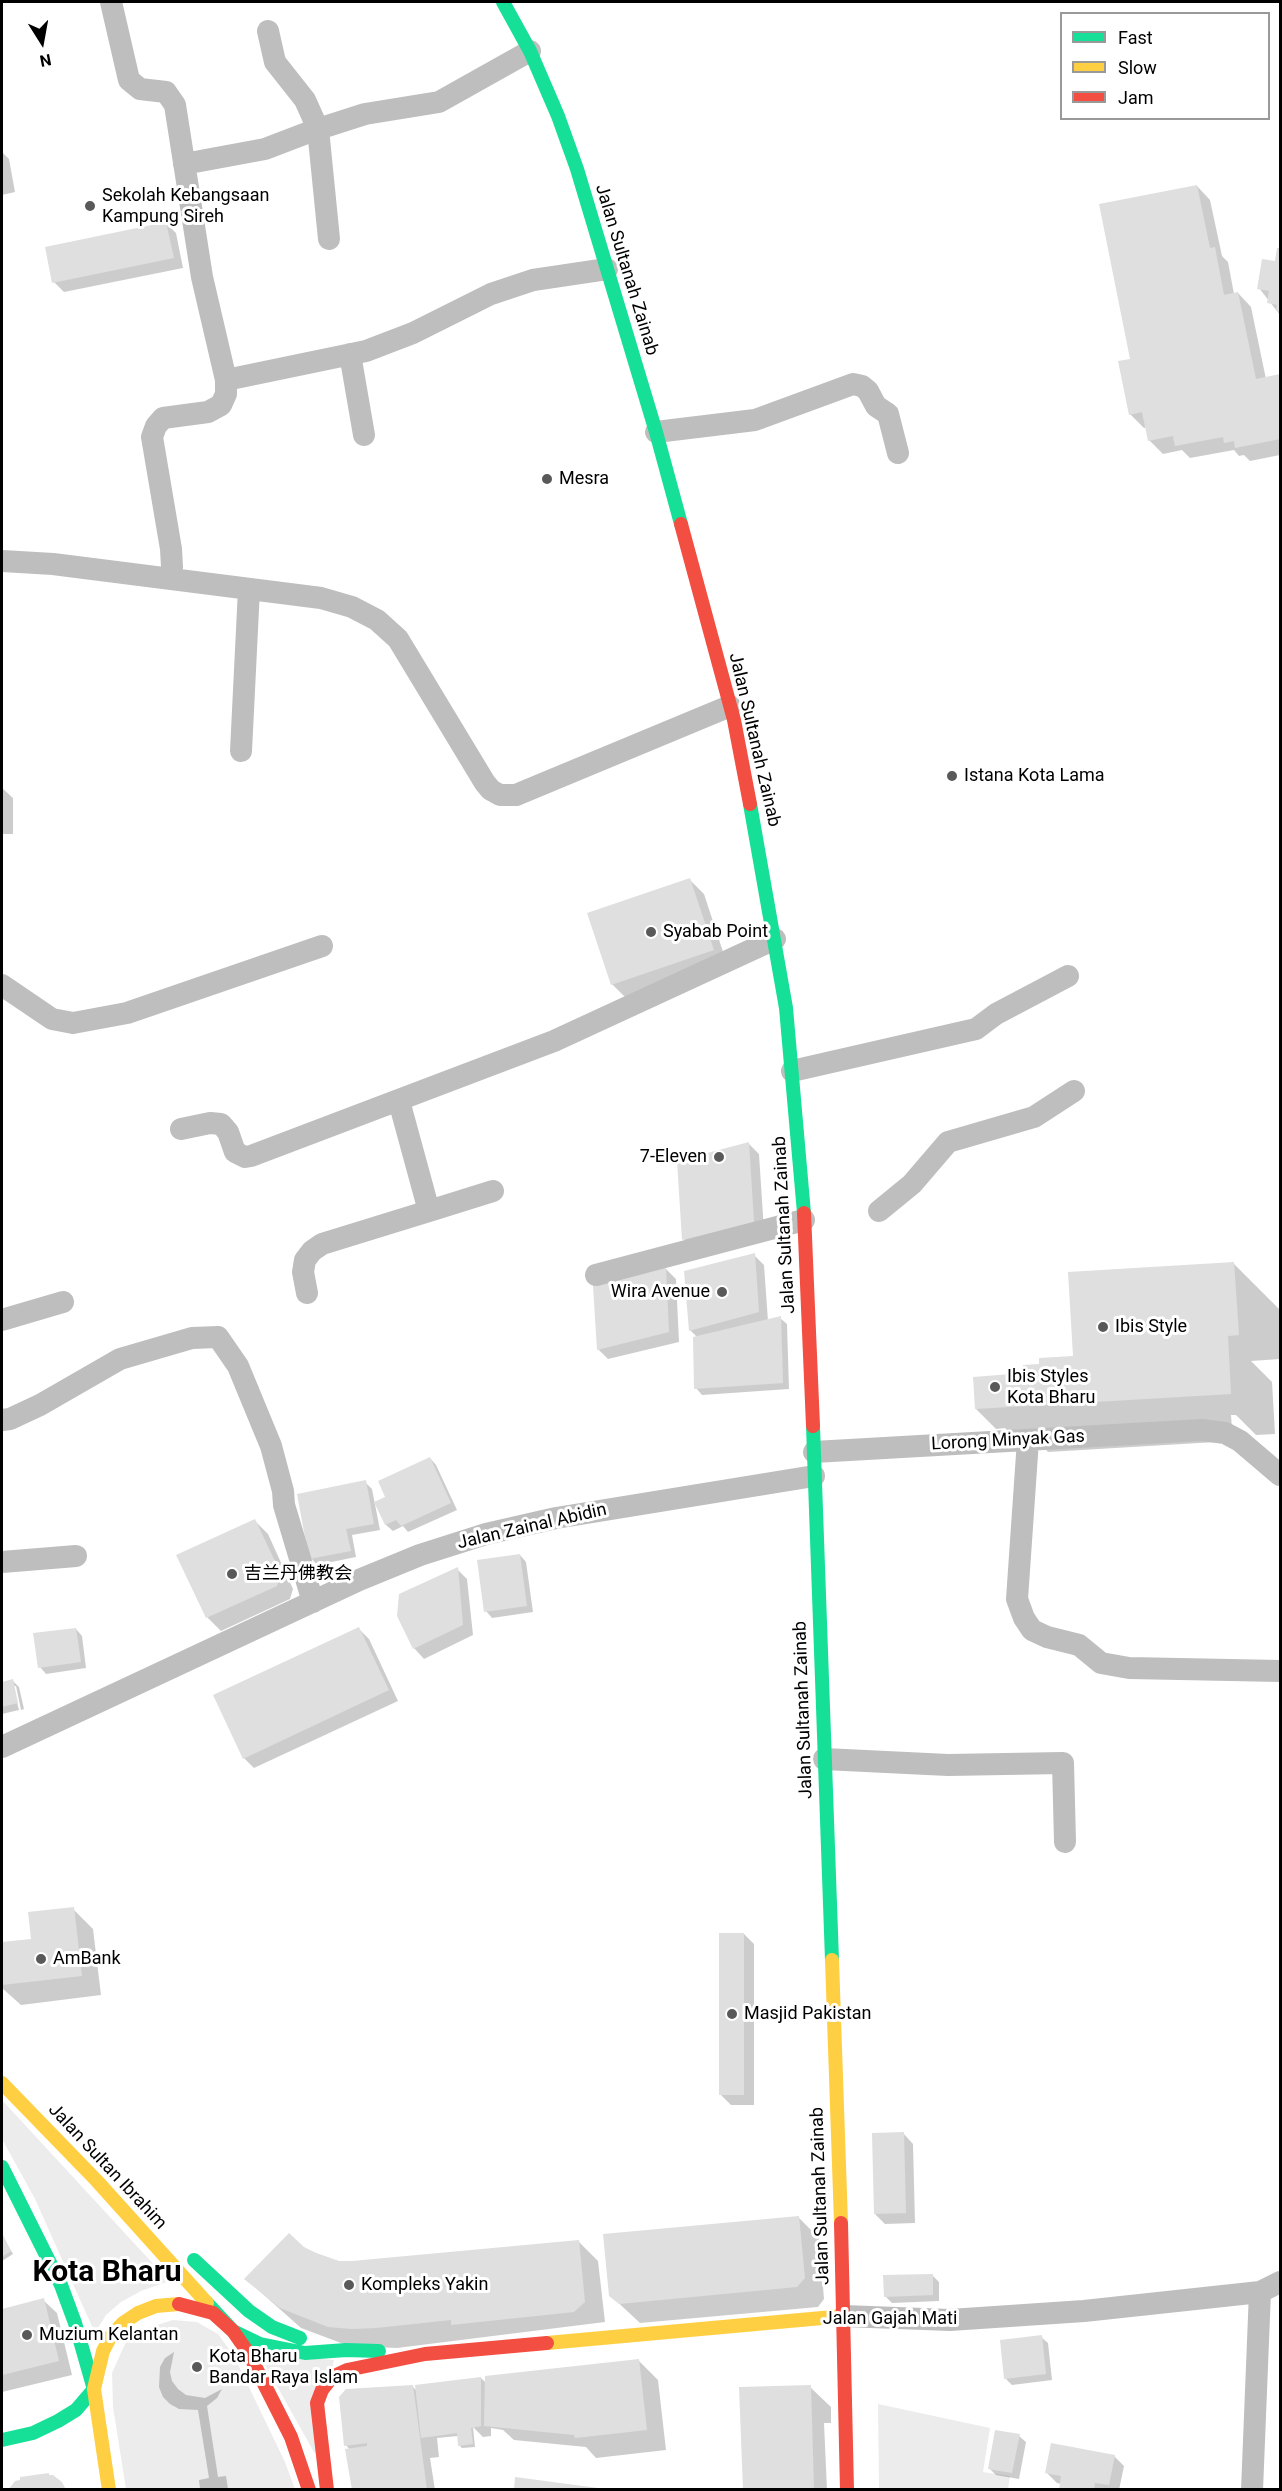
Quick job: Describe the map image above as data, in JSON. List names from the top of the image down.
{
  "streets": {
    "main road": ["Jalan Sultanah Zainab", "Jalan Sultan Ibrahim", "Jalan Gajah Mati"],
    "street": ["Lorong Minyak Gas", "Jalan Zainal Abidin"]
  },
  "crossings": [
    ["Jalan Sultanah Zainab", "Lorong Minyak Gas"],
    ["Jalan Sultanah Zainab", "Jalan Zainal Abidin"],
    ["Jalan Sultanah Zainab", "Jalan Gajah Mati"],
    ["Jalan Sultan Ibrahim", "Jalan Gajah Mati"]
  ],
  "districts": ["Kota Bharu"],
  "places": [
    "Sekolah Kebangsaan Kampung Sireh",
    "Mesra",
    "Istana Kota Lama",
    "Syabab Point",
    "7-Eleven",
    "Wira Avenue",
    "Ibis Style",
    "Ibis Styles Kota Bharu",
    "吉兰丹佛教会",
    "AmBank",
    "Masjid Pakistan",
    "Kompleks Yakin",
    "Muzium Kelantan",
    "Kota Bharu Bandar Raya Islam"
  ],
  "legend": ["Fast", "Slow", "Jam"],
  "north": "bottom"
}
